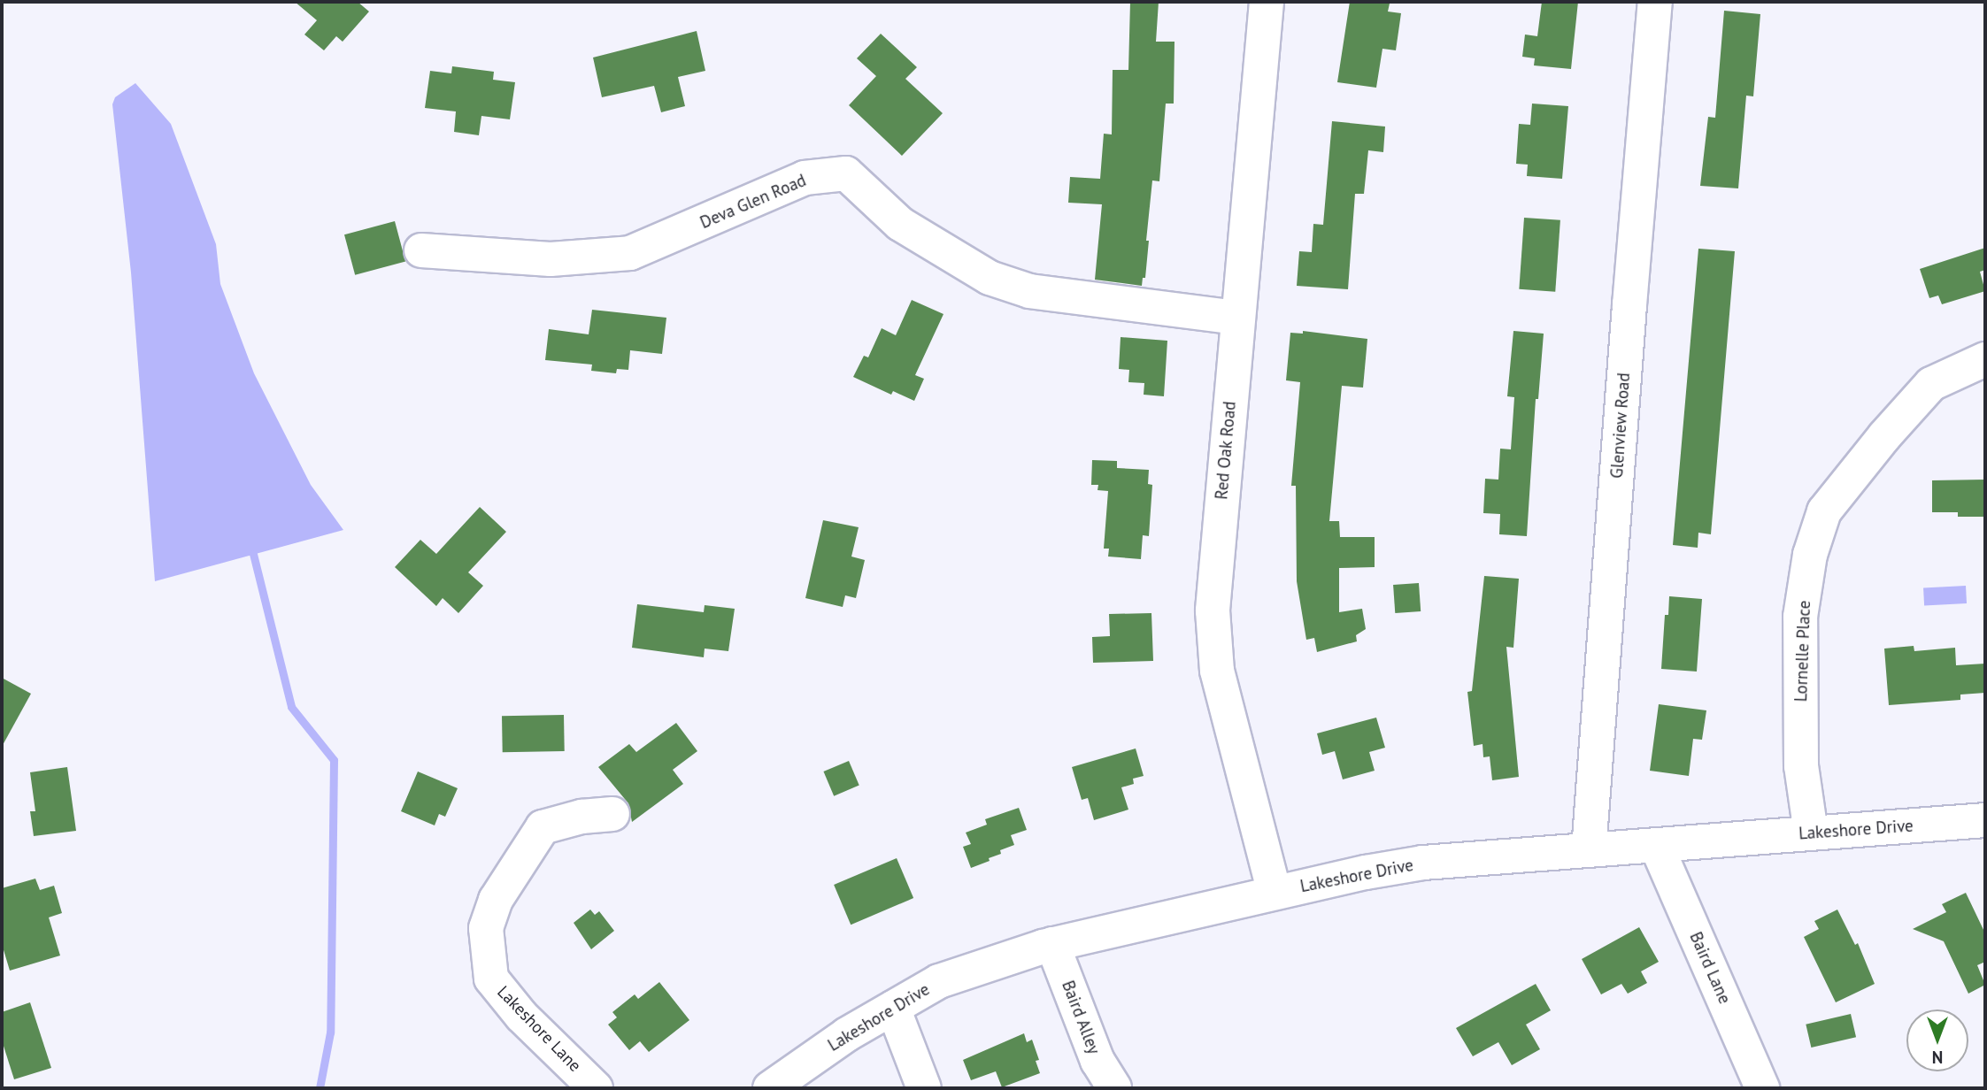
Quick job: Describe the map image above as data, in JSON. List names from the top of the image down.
{
  "streets": {
    "street": [
      "Deva Glen Road",
      "Glenview Road",
      "Red Oak Road",
      "Lornelle Place",
      "Lakeshore Drive",
      "Baird Lane",
      "Baird Alley",
      "Lakeshore Lane"
    ]
  },
  "crossings": [
    ["Deva Glen Road", "Red Oak Road"],
    ["Glenview Road", "Lakeshore Drive"],
    ["Red Oak Road", "Lakeshore Drive"],
    ["Lornelle Place", "Lakeshore Drive"],
    ["Lakeshore Drive", "Baird Lane"],
    ["Lakeshore Drive", "Baird Alley"]
  ],
  "north": "bottom"
}
